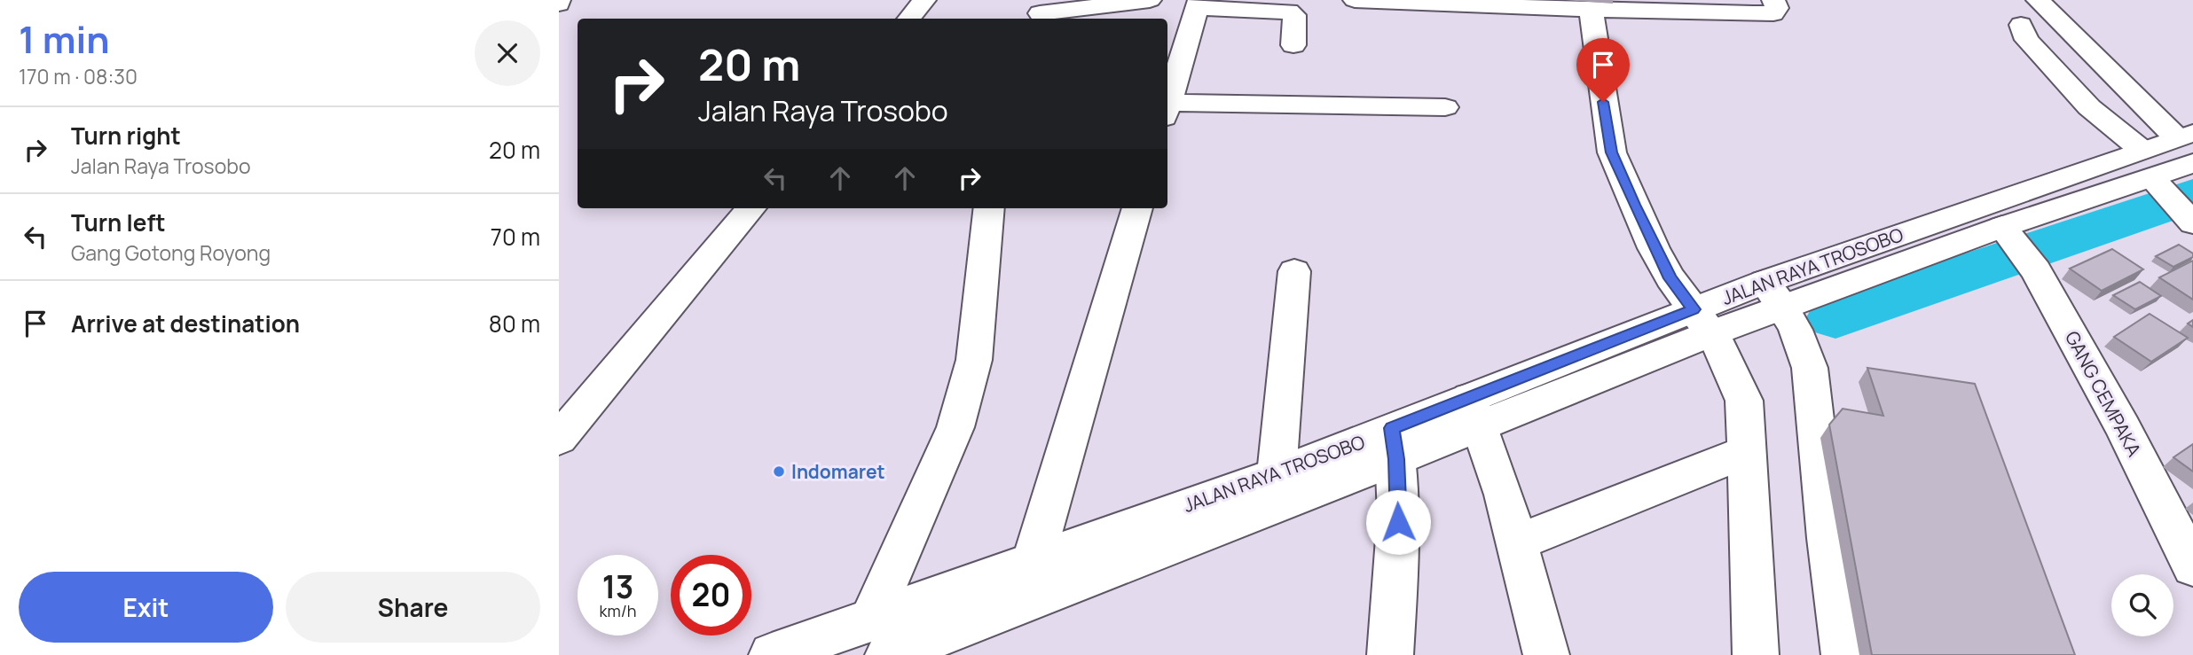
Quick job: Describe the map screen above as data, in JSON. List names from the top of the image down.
{
  "streets": {
    "main road": ["JALAN RAYA TROSOBO", "GANG CEMPAKA"]
  },
  "crossings": [
    ["JALAN RAYA TROSOBO", "GANG CEMPAKA"]
  ],
  "places": ["Indomaret"],
  "page": {
    "heading": ["1 min", "170 m · 08:30"],
    "turn": ["20 m", "Jalan Raya Trosobo"],
    "list": [
      {
        "name": "Turn right",
        "note": "Jalan Raya Trosobo",
        "value": "20 m"
      },
      {
        "name": "Turn left",
        "note": "Gang Gotong Royong",
        "value": "70 m"
      },
      {
        "name": "Arrive at destination",
        "value": "80 m"
      }
    ],
    "speed": "13 km/h",
    "limit": "20",
    "buttons": ["Exit", "Share"]
  }
}
